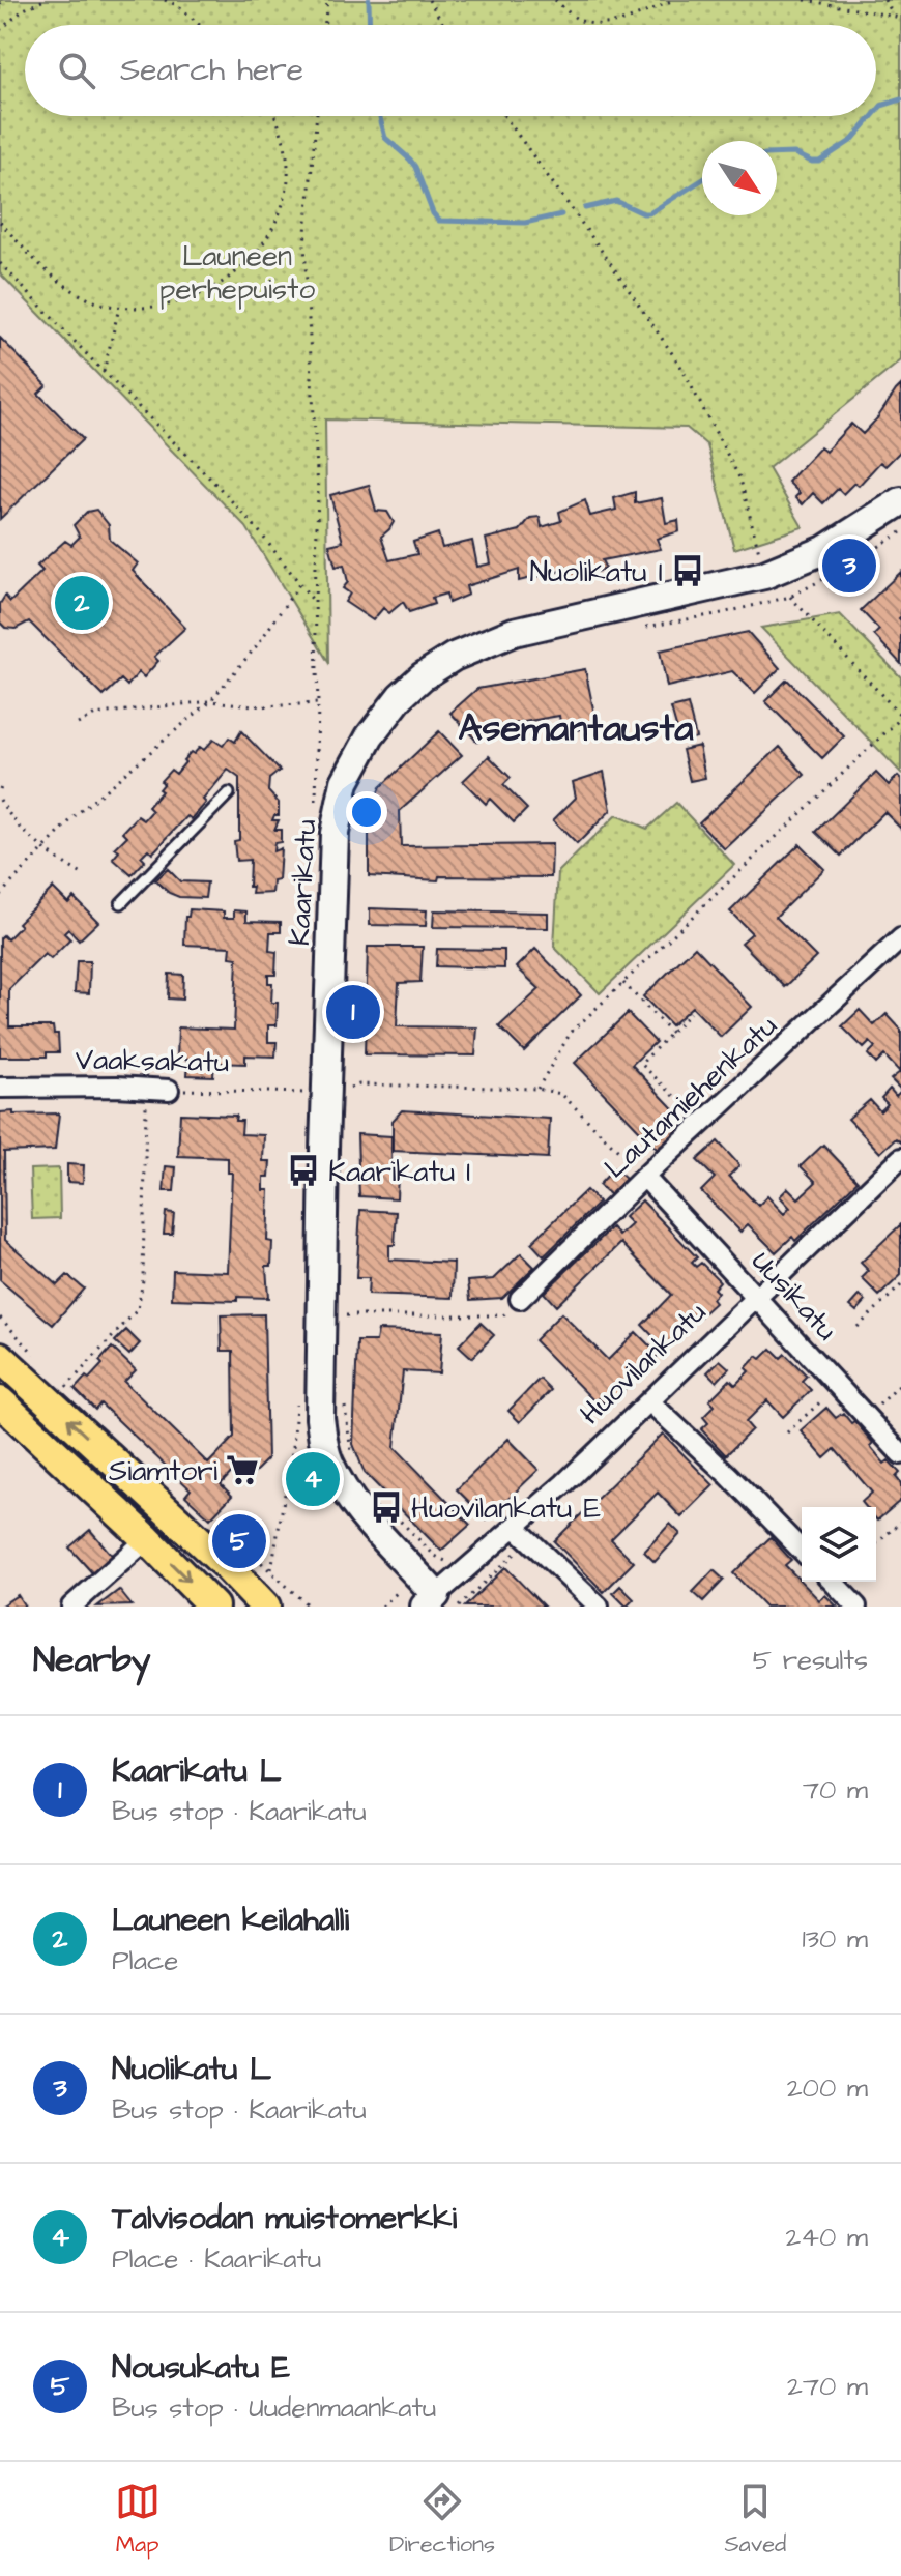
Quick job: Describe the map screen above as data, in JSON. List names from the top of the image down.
{
  "streets": {
    "street": [
      "Kaarikatu",
      "Vaaksakatu",
      "Lautamiehenkatu",
      "Uusikatu",
      "Huovilankatu"
    ]
  },
  "crossings": [
    ["Kaarikatu", "Huovilankatu"],
    ["Lautamiehenkatu", "Uusikatu"],
    ["Uusikatu", "Huovilankatu"]
  ],
  "districts": ["Asemantausta"],
  "parks": ["Launeen perhepuisto"],
  "places": {
    "bus stop": ["Nuolikatu I", "Kaarikatu I", "Huovilankatu E"],
    "supermarket": ["Siamtori"]
  },
  "north": "bottom right",
  "page": {
    "search": "Search here",
    "pins": [
      "3",
      "2",
      "1",
      "4",
      "5"
    ],
    "heading": ["Nearby", "5 results"],
    "list": [
      {
        "mark": "1",
        "name": "Kaarikatu L",
        "note": "Bus stop · Kaarikatu",
        "value": "70 m"
      },
      {
        "mark": "2",
        "name": "Launeen keilahalli",
        "note": "Place",
        "value": "130 m"
      },
      {
        "mark": "3",
        "name": "Nuolikatu L",
        "note": "Bus stop · Kaarikatu",
        "value": "200 m"
      },
      {
        "mark": "4",
        "name": "Talvisodan muistomerkki",
        "note": "Place · Kaarikatu",
        "value": "240 m"
      },
      {
        "mark": "5",
        "name": "Nousukatu E",
        "note": "Bus stop · Uudenmaankatu",
        "value": "270 m"
      }
    ],
    "nav": ["Map", "Directions", "Saved"]
  }
}
